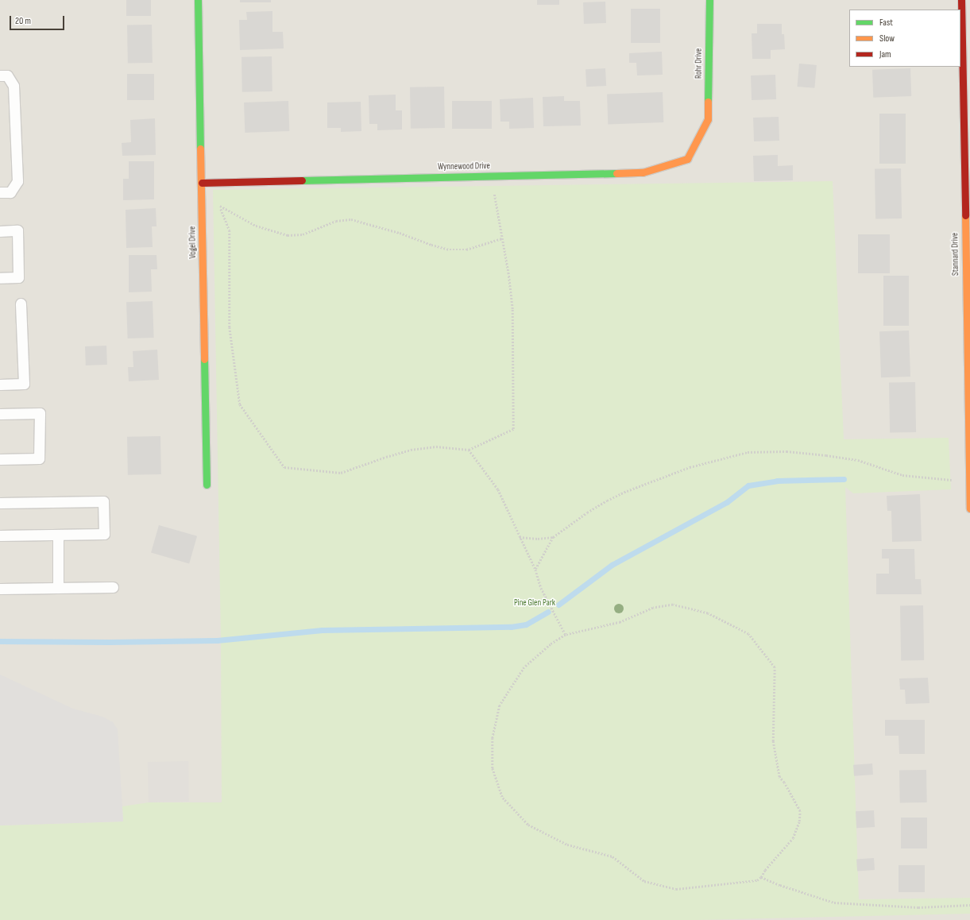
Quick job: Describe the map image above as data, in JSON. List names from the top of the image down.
{
  "streets": {
    "street": [
      "Rohr Drive",
      "Wynnewood Drive",
      "Vogel Drive",
      "Stannard Drive"
    ]
  },
  "crossings": [
    ["Rohr Drive", "Wynnewood Drive"],
    ["Wynnewood Drive", "Vogel Drive"]
  ],
  "parks": ["Pine Glen Park"],
  "legend": ["Fast", "Slow", "Jam"],
  "scale_bar": "20 m"
}
